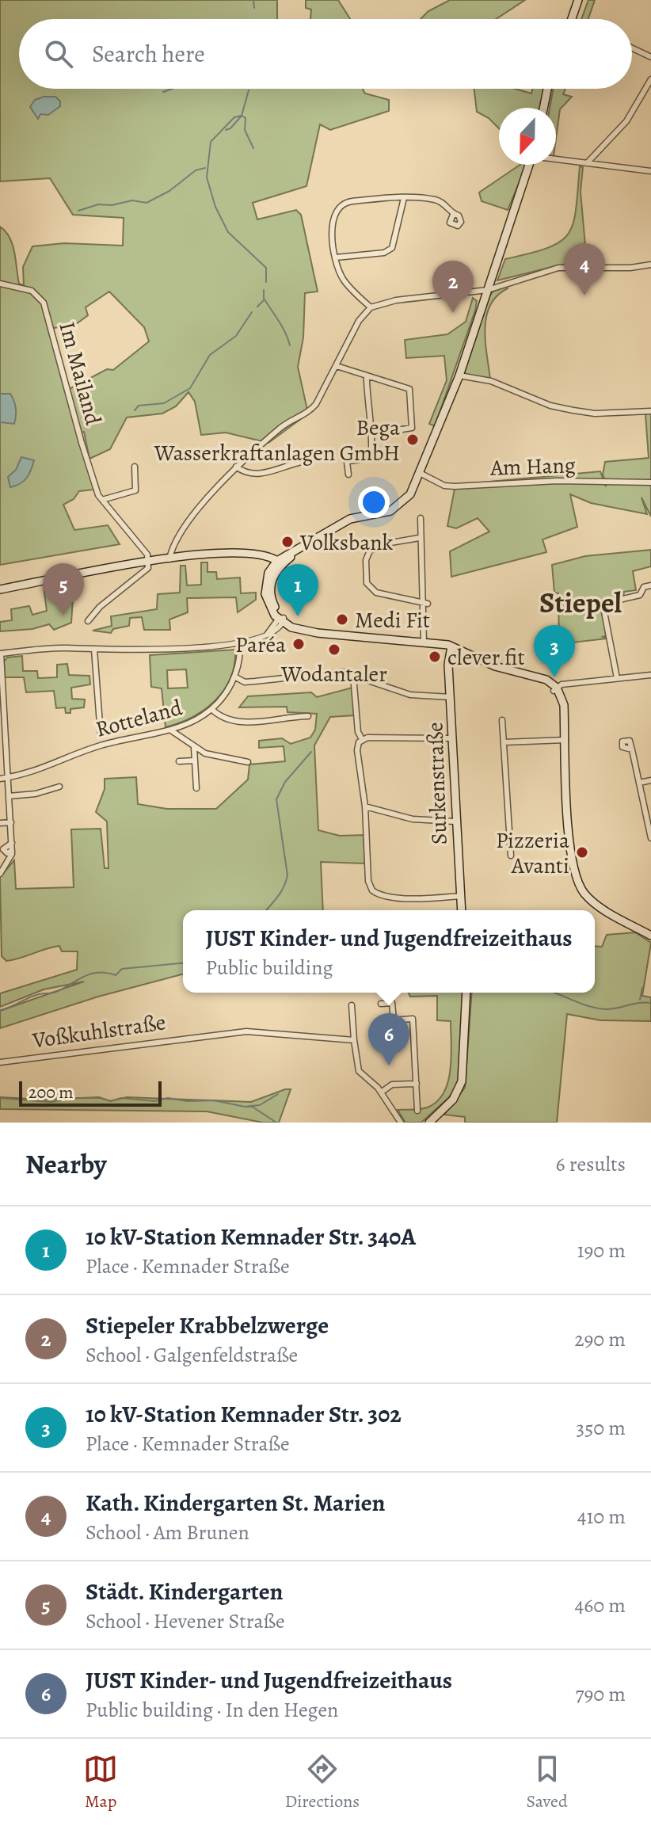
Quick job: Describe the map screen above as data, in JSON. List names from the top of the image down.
{
  "streets": {
    "main road": ["Surkenstraße"],
    "street": [
      "Im Mailand",
      "Am Hang",
      "Rotteland",
      "Voßkuhlstraße"
    ]
  },
  "districts": ["Stiepel"],
  "places": [
    "Bega Wasserkraftanlagen GmbH",
    "Volksbank",
    "Medi Fit",
    "Paréa",
    "Wodantaler",
    "clever fit",
    "Pizzeria Avanti"
  ],
  "scale_bar": "200 m",
  "north": "bottom",
  "page": {
    "search": "Search here",
    "pins": [
      "4",
      "2",
      "5",
      "1",
      "3",
      "6"
    ],
    "popup": ["JUST Kinder- und Jugendfreizeithaus", "Public building"],
    "scale": "200 m",
    "heading": ["Nearby", "6 results"],
    "list": [
      {
        "mark": "1",
        "name": "10 kV-Station Kemnader Str. 340A",
        "note": "Place · Kemnader Straße",
        "value": "190 m"
      },
      {
        "mark": "2",
        "name": "Stiepeler Krabbelzwerge",
        "note": "School · Galgenfeldstraße",
        "value": "290 m"
      },
      {
        "mark": "3",
        "name": "10 kV-Station Kemnader Str. 302",
        "note": "Place · Kemnader Straße",
        "value": "350 m"
      },
      {
        "mark": "4",
        "name": "Kath. Kindergarten St. Marien",
        "note": "School · Am Brunen",
        "value": "410 m"
      },
      {
        "mark": "5",
        "name": "Städt. Kindergarten",
        "note": "School · Hevener Straße",
        "value": "460 m"
      },
      {
        "mark": "6",
        "name": "JUST Kinder- und Jugendfreizeithaus",
        "note": "Public building · In den Hegen",
        "value": "790 m"
      }
    ],
    "nav": ["Map", "Directions", "Saved"]
  }
}
